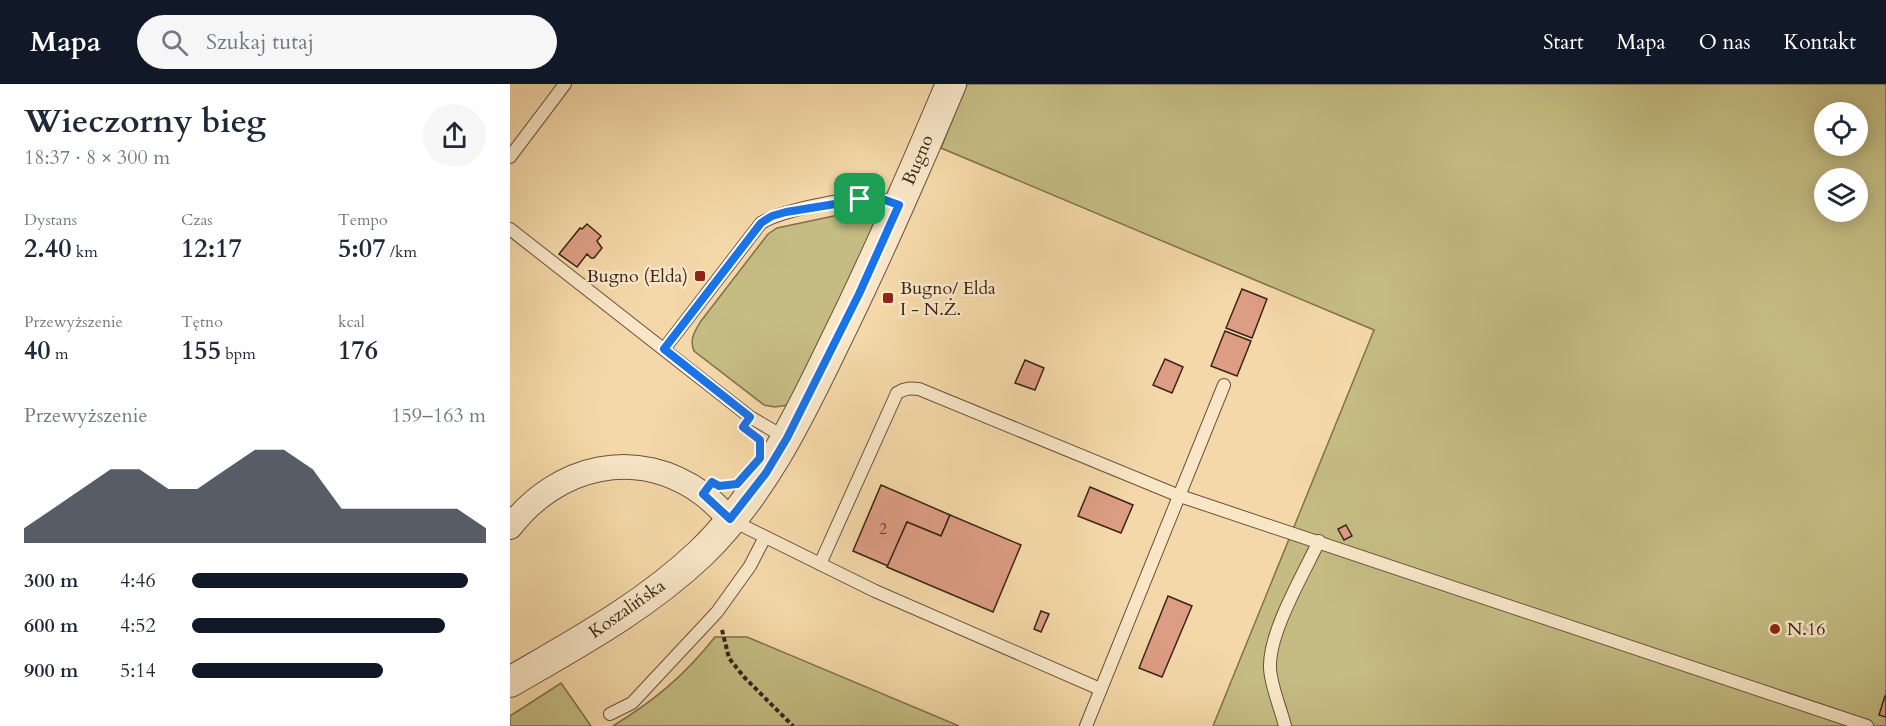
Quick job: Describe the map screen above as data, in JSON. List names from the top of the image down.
{
  "streets": {
    "street": ["Bugno", "Koszalińska"]
  },
  "crossings": [
    ["Bugno", "Koszalińska"]
  ],
  "places": {
    "transit": ["Bugno (Elda)", "Bugno/ Elda I - N.Ż."],
    "other": ["N.16"]
  },
  "house_numbers": ["2"],
  "page": {
    "header": "Mapa",
    "search": "Szukaj tutaj",
    "nav": [
      "Start",
      "Mapa",
      "O nas",
      "Kontakt"
    ],
    "heading": ["Wieczorny bieg", "18:37 · 8 × 300 m"],
    "stats": [
      ["Dystans", "2.40 km"],
      ["Czas", "12:17"],
      ["Tempo", "5:07 /km"],
      ["Przewyższenie", "40 m"],
      ["Tętno", "155 bpm"],
      ["kcal", "176"]
    ],
    "chart": ["Przewyższenie", "159–163 m"],
    "list": [
      {
        "name": "300 m",
        "note": "4:46"
      },
      {
        "name": "600 m",
        "note": "4:52"
      },
      {
        "name": "900 m",
        "note": "5:14"
      }
    ]
  }
}
